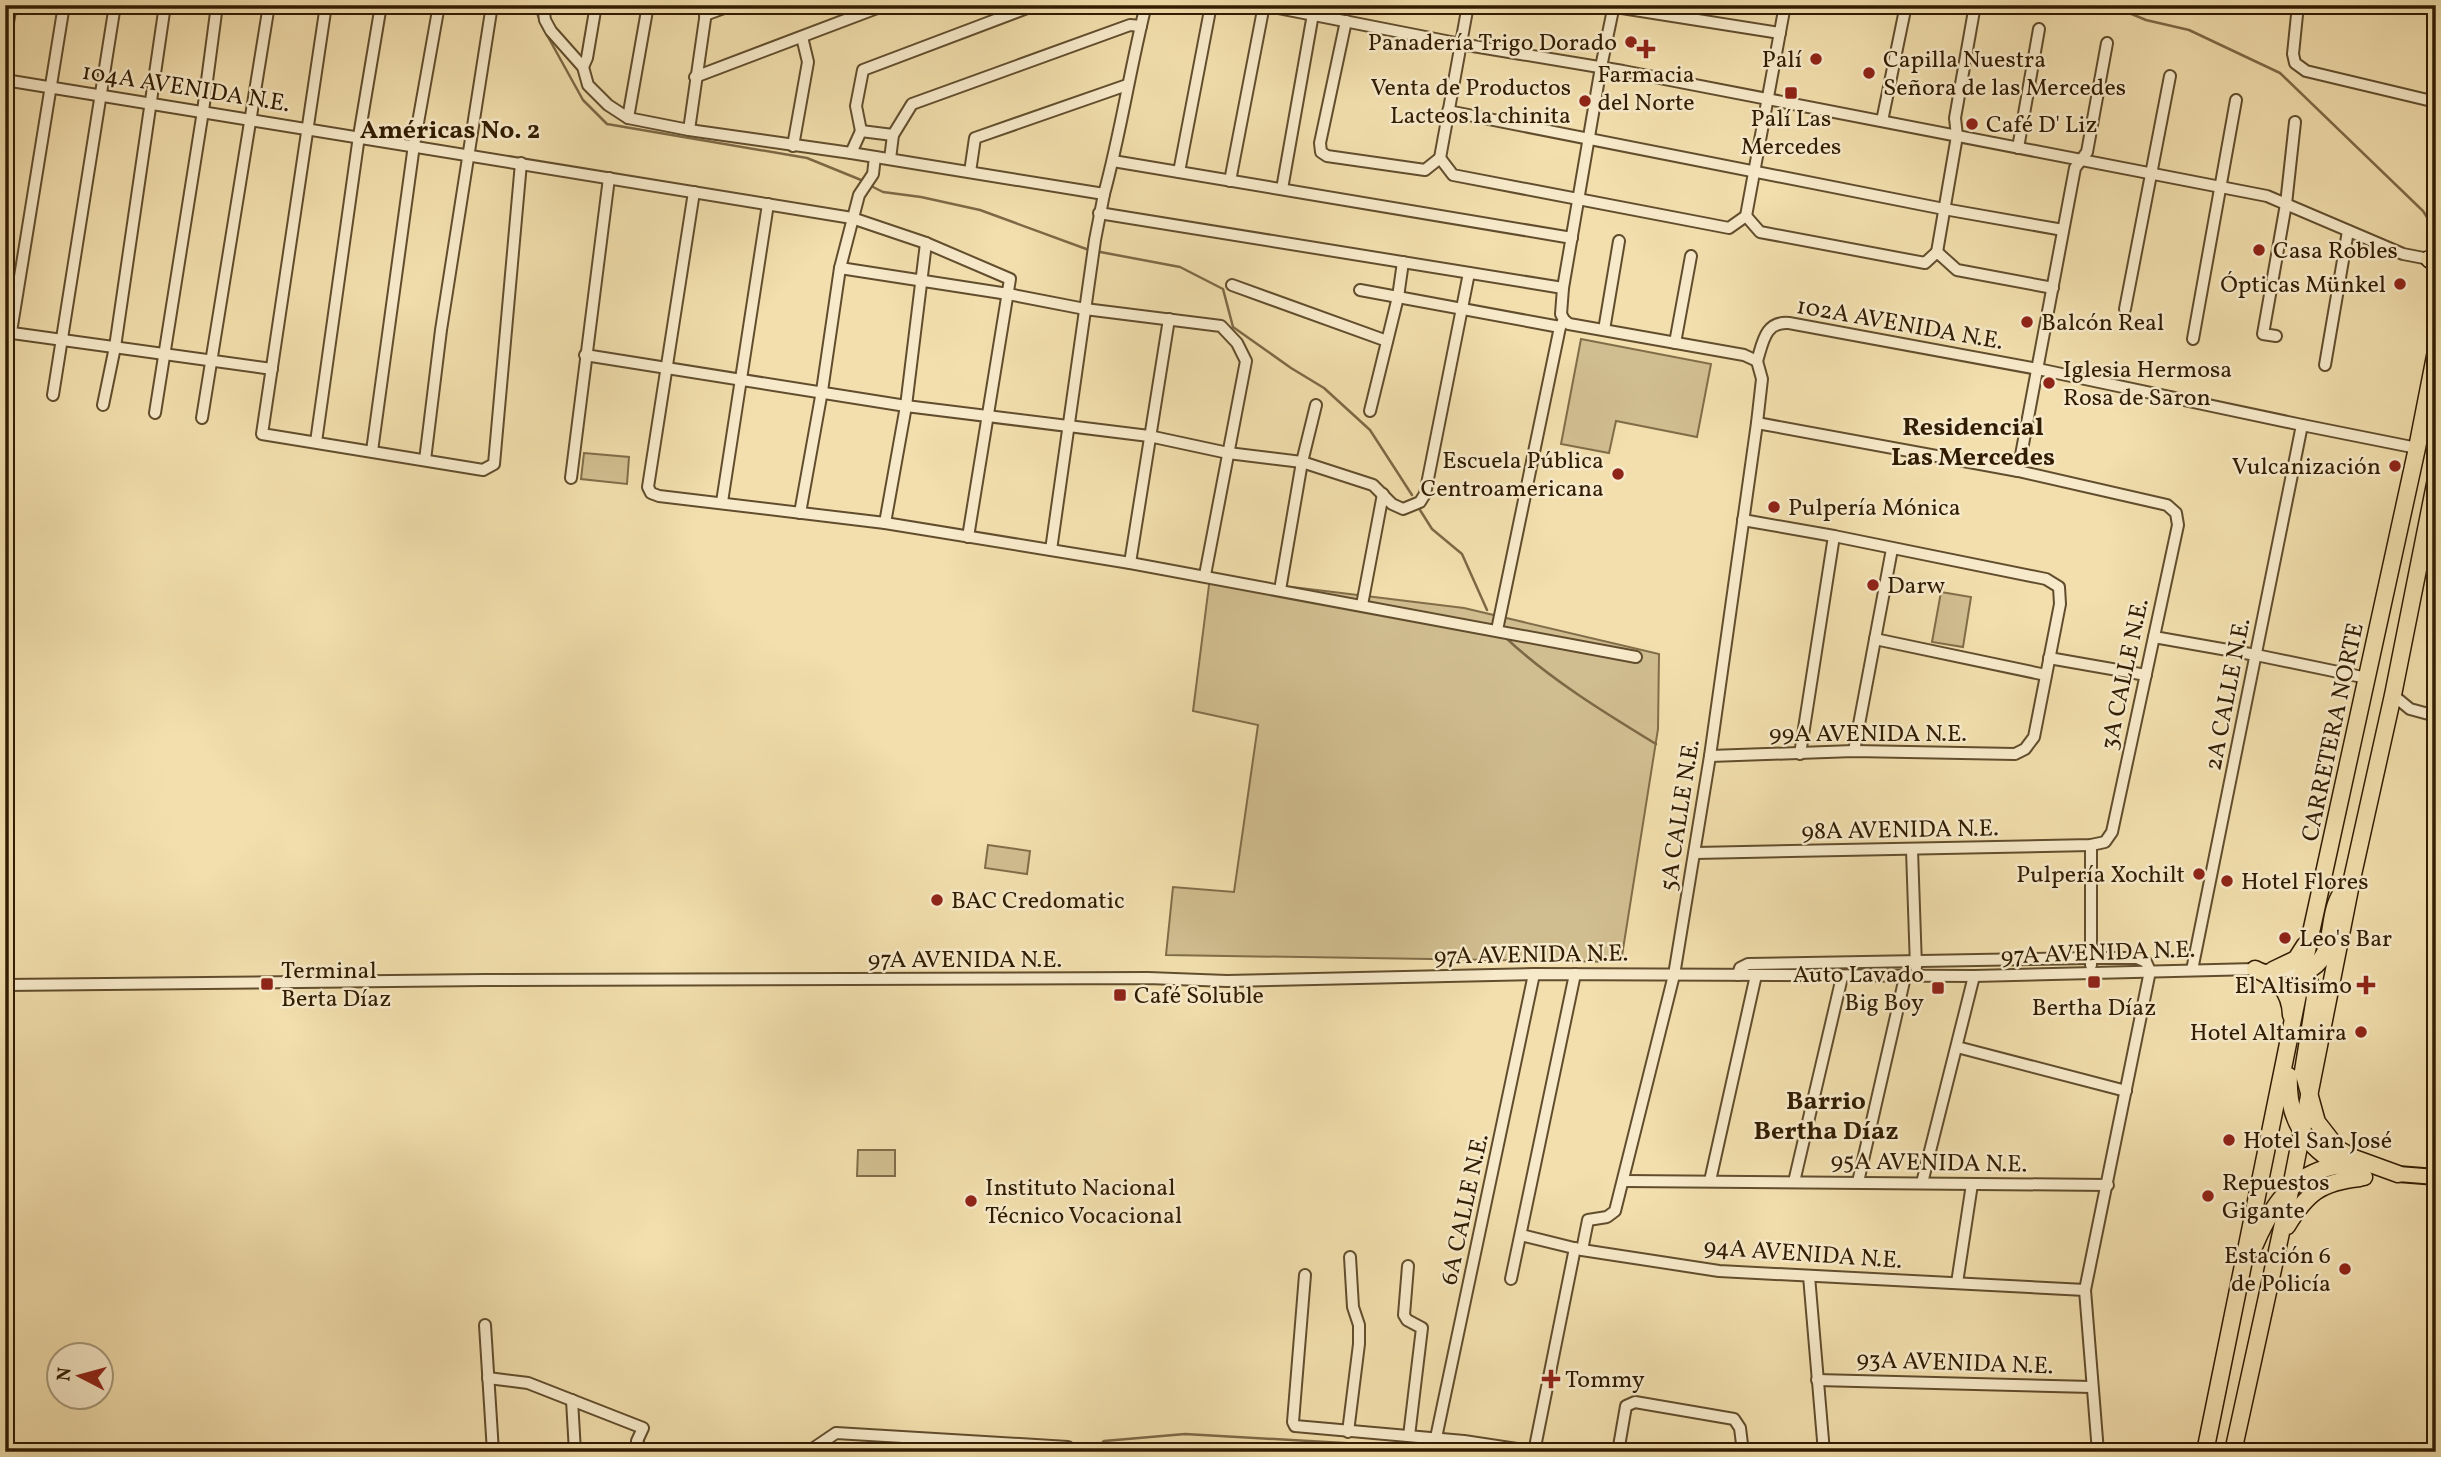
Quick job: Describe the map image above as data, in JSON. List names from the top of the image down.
{
  "streets": {
    "highway": ["CARRETERA NORTE"],
    "street": [
      "104A AVENIDA N.E.",
      "102A AVENIDA N.E.",
      "3A CALLE N.E.",
      "2A CALLE N.E.",
      "99A AVENIDA N.E.",
      "5A CALLE N.E.",
      "98A AVENIDA N.E.",
      "97A AVENIDA N.E.",
      "95A AVENIDA N.E.",
      "6A CALLE N.E.",
      "94A AVENIDA N.E.",
      "93A AVENIDA N.E."
    ]
  },
  "crossings": [
    ["102A AVENIDA N.E.", "2A CALLE N.E."],
    ["102A AVENIDA N.E.", "CARRETERA NORTE"],
    ["102A AVENIDA N.E.", "5A CALLE N.E."],
    ["3A CALLE N.E.", "98A AVENIDA N.E."],
    ["2A CALLE N.E.", "97A AVENIDA N.E."],
    ["CARRETERA NORTE", "97A AVENIDA N.E."],
    ["99A AVENIDA N.E.", "5A CALLE N.E."],
    ["5A CALLE N.E.", "98A AVENIDA N.E."],
    ["5A CALLE N.E.", "97A AVENIDA N.E."],
    ["5A CALLE N.E.", "95A AVENIDA N.E."],
    ["5A CALLE N.E.", "94A AVENIDA N.E."],
    ["97A AVENIDA N.E.", "6A CALLE N.E."]
  ],
  "districts": ["Américas No. 2", "Residencial Las Mercedes", "Barrio Bertha Díaz"],
  "places": {
    "other": [
      "Panadería Trigo Dorado",
      "Palí",
      "Capilla Nuestra Señora de las Mercedes",
      "Venta de Productos Lacteos la chinita",
      "Café D' Liz",
      "Casa Robles",
      "Ópticas Münkel",
      "Balcón Real",
      "Iglesia Hermosa Rosa de Saron",
      "Vulcanización",
      "Escuela Pública Centroamericana",
      "Pulpería Mónica",
      "Darw",
      "Pulpería Xochilt",
      "Hotel Flores",
      "BAC Credomatic",
      "Leo's Bar",
      "Hotel Altamira",
      "Hotel San José",
      "Repuestos Gigante",
      "Instituto Nacional Técnico Vocacional",
      "Estación 6 de Policía"
    ],
    "health": ["Farmacia del Norte", "El Altisimo", "Tommy"],
    "transit": [
      "Palí Las Mercedes",
      "Bertha Díaz",
      "Terminal Berta Díaz",
      "Auto Lavado Big Boy",
      "Café Soluble"
    ]
  },
  "north": "left"
}
